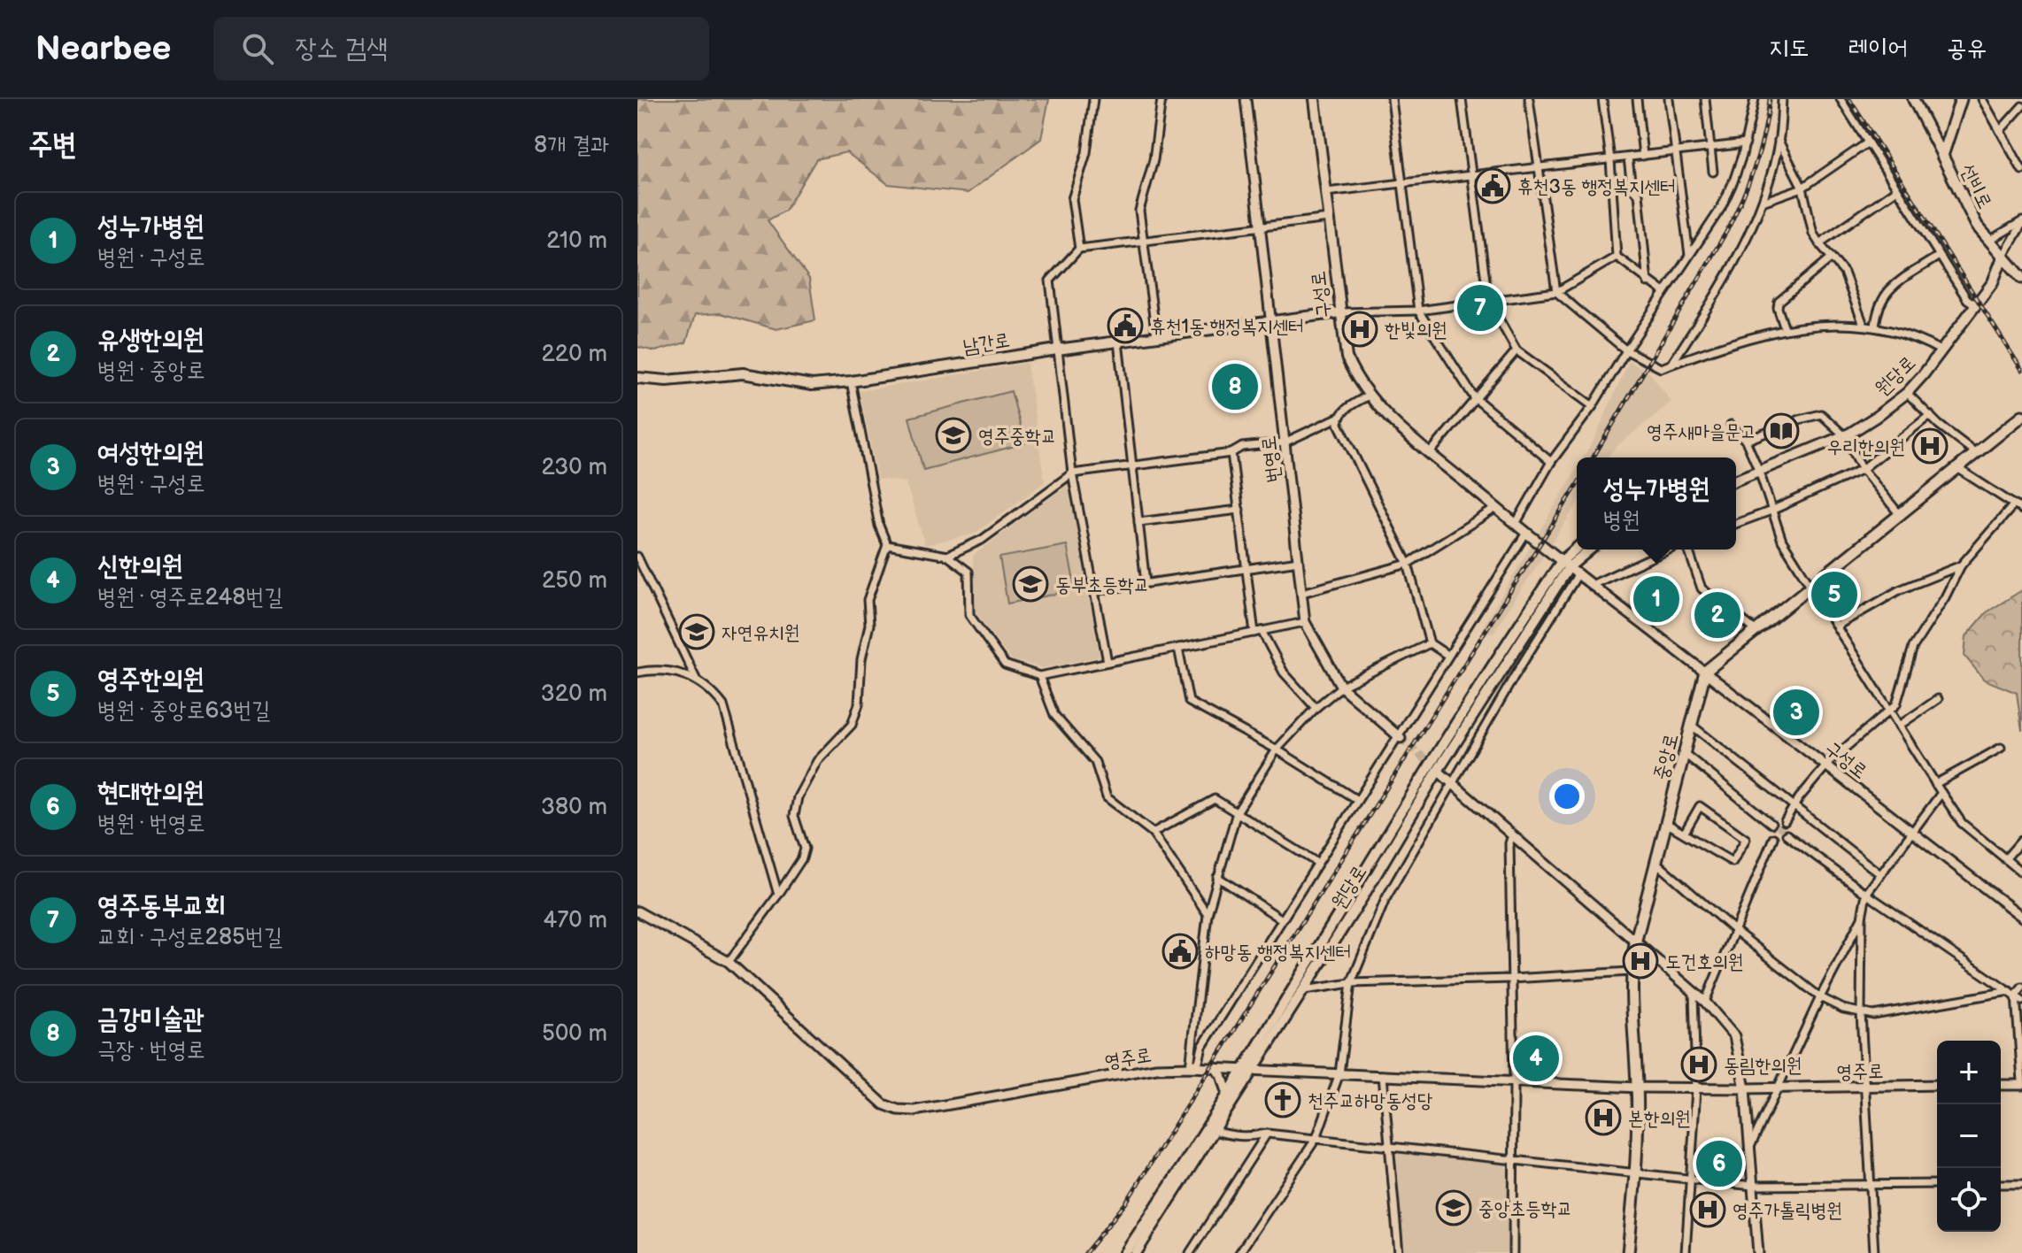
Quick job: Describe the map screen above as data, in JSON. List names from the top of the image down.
{
  "streets": {
    "main road": [
      "선비로",
      "구성로",
      "남간로",
      "원당로",
      "중앙로"
    ],
    "street": ["번영로", "영주로"]
  },
  "crossings": [
    ["선비로", "원당로"],
    ["구성로", "남간로"],
    ["구성로", "원당로"],
    ["구성로", "중앙로"],
    ["남간로", "번영로"],
    ["원당로", "영주로"],
    ["중앙로", "영주로"]
  ],
  "places": {
    "public building": ["휴천3동 행정복지센터", "휴천1동 행정복지센터", "하망동 행정복지센터"],
    "hospital": [
      "한빛의원",
      "우리한의원",
      "도건호의원",
      "동림한의원",
      "본한의원",
      "영주가톨릭병원"
    ],
    "library": ["영주새마을문고"],
    "school or university": [
      "영주중학교",
      "동부초등학교",
      "자연유치원",
      "중앙초등학교"
    ],
    "church": ["천주교하망동성당"]
  },
  "page": {
    "header": "Nearbee",
    "search": "장소 검색",
    "nav": ["지도", "레이어", "공유"],
    "heading": ["주변", "8개 결과"],
    "list": [
      {
        "mark": "1",
        "name": "성누가병원",
        "note": "병원 · 구성로",
        "value": "210 m"
      },
      {
        "mark": "2",
        "name": "유생한의원",
        "note": "병원 · 중앙로",
        "value": "220 m"
      },
      {
        "mark": "3",
        "name": "여성한의원",
        "note": "병원 · 구성로",
        "value": "230 m"
      },
      {
        "mark": "4",
        "name": "신한의원",
        "note": "병원 · 영주로248번길",
        "value": "250 m"
      },
      {
        "mark": "5",
        "name": "영주한의원",
        "note": "병원 · 중앙로63번길",
        "value": "320 m"
      },
      {
        "mark": "6",
        "name": "현대한의원",
        "note": "병원 · 번영로",
        "value": "380 m"
      },
      {
        "mark": "7",
        "name": "영주동부교회",
        "note": "교회 · 구성로285번길",
        "value": "470 m"
      },
      {
        "mark": "8",
        "name": "금강미술관",
        "note": "극장 · 번영로",
        "value": "500 m"
      }
    ],
    "pins": [
      "7",
      "8",
      "5",
      "1",
      "2",
      "3",
      "4",
      "6"
    ],
    "popup": ["성누가병원", "병원"],
    "map_buttons": ["+", "−"]
  }
}
